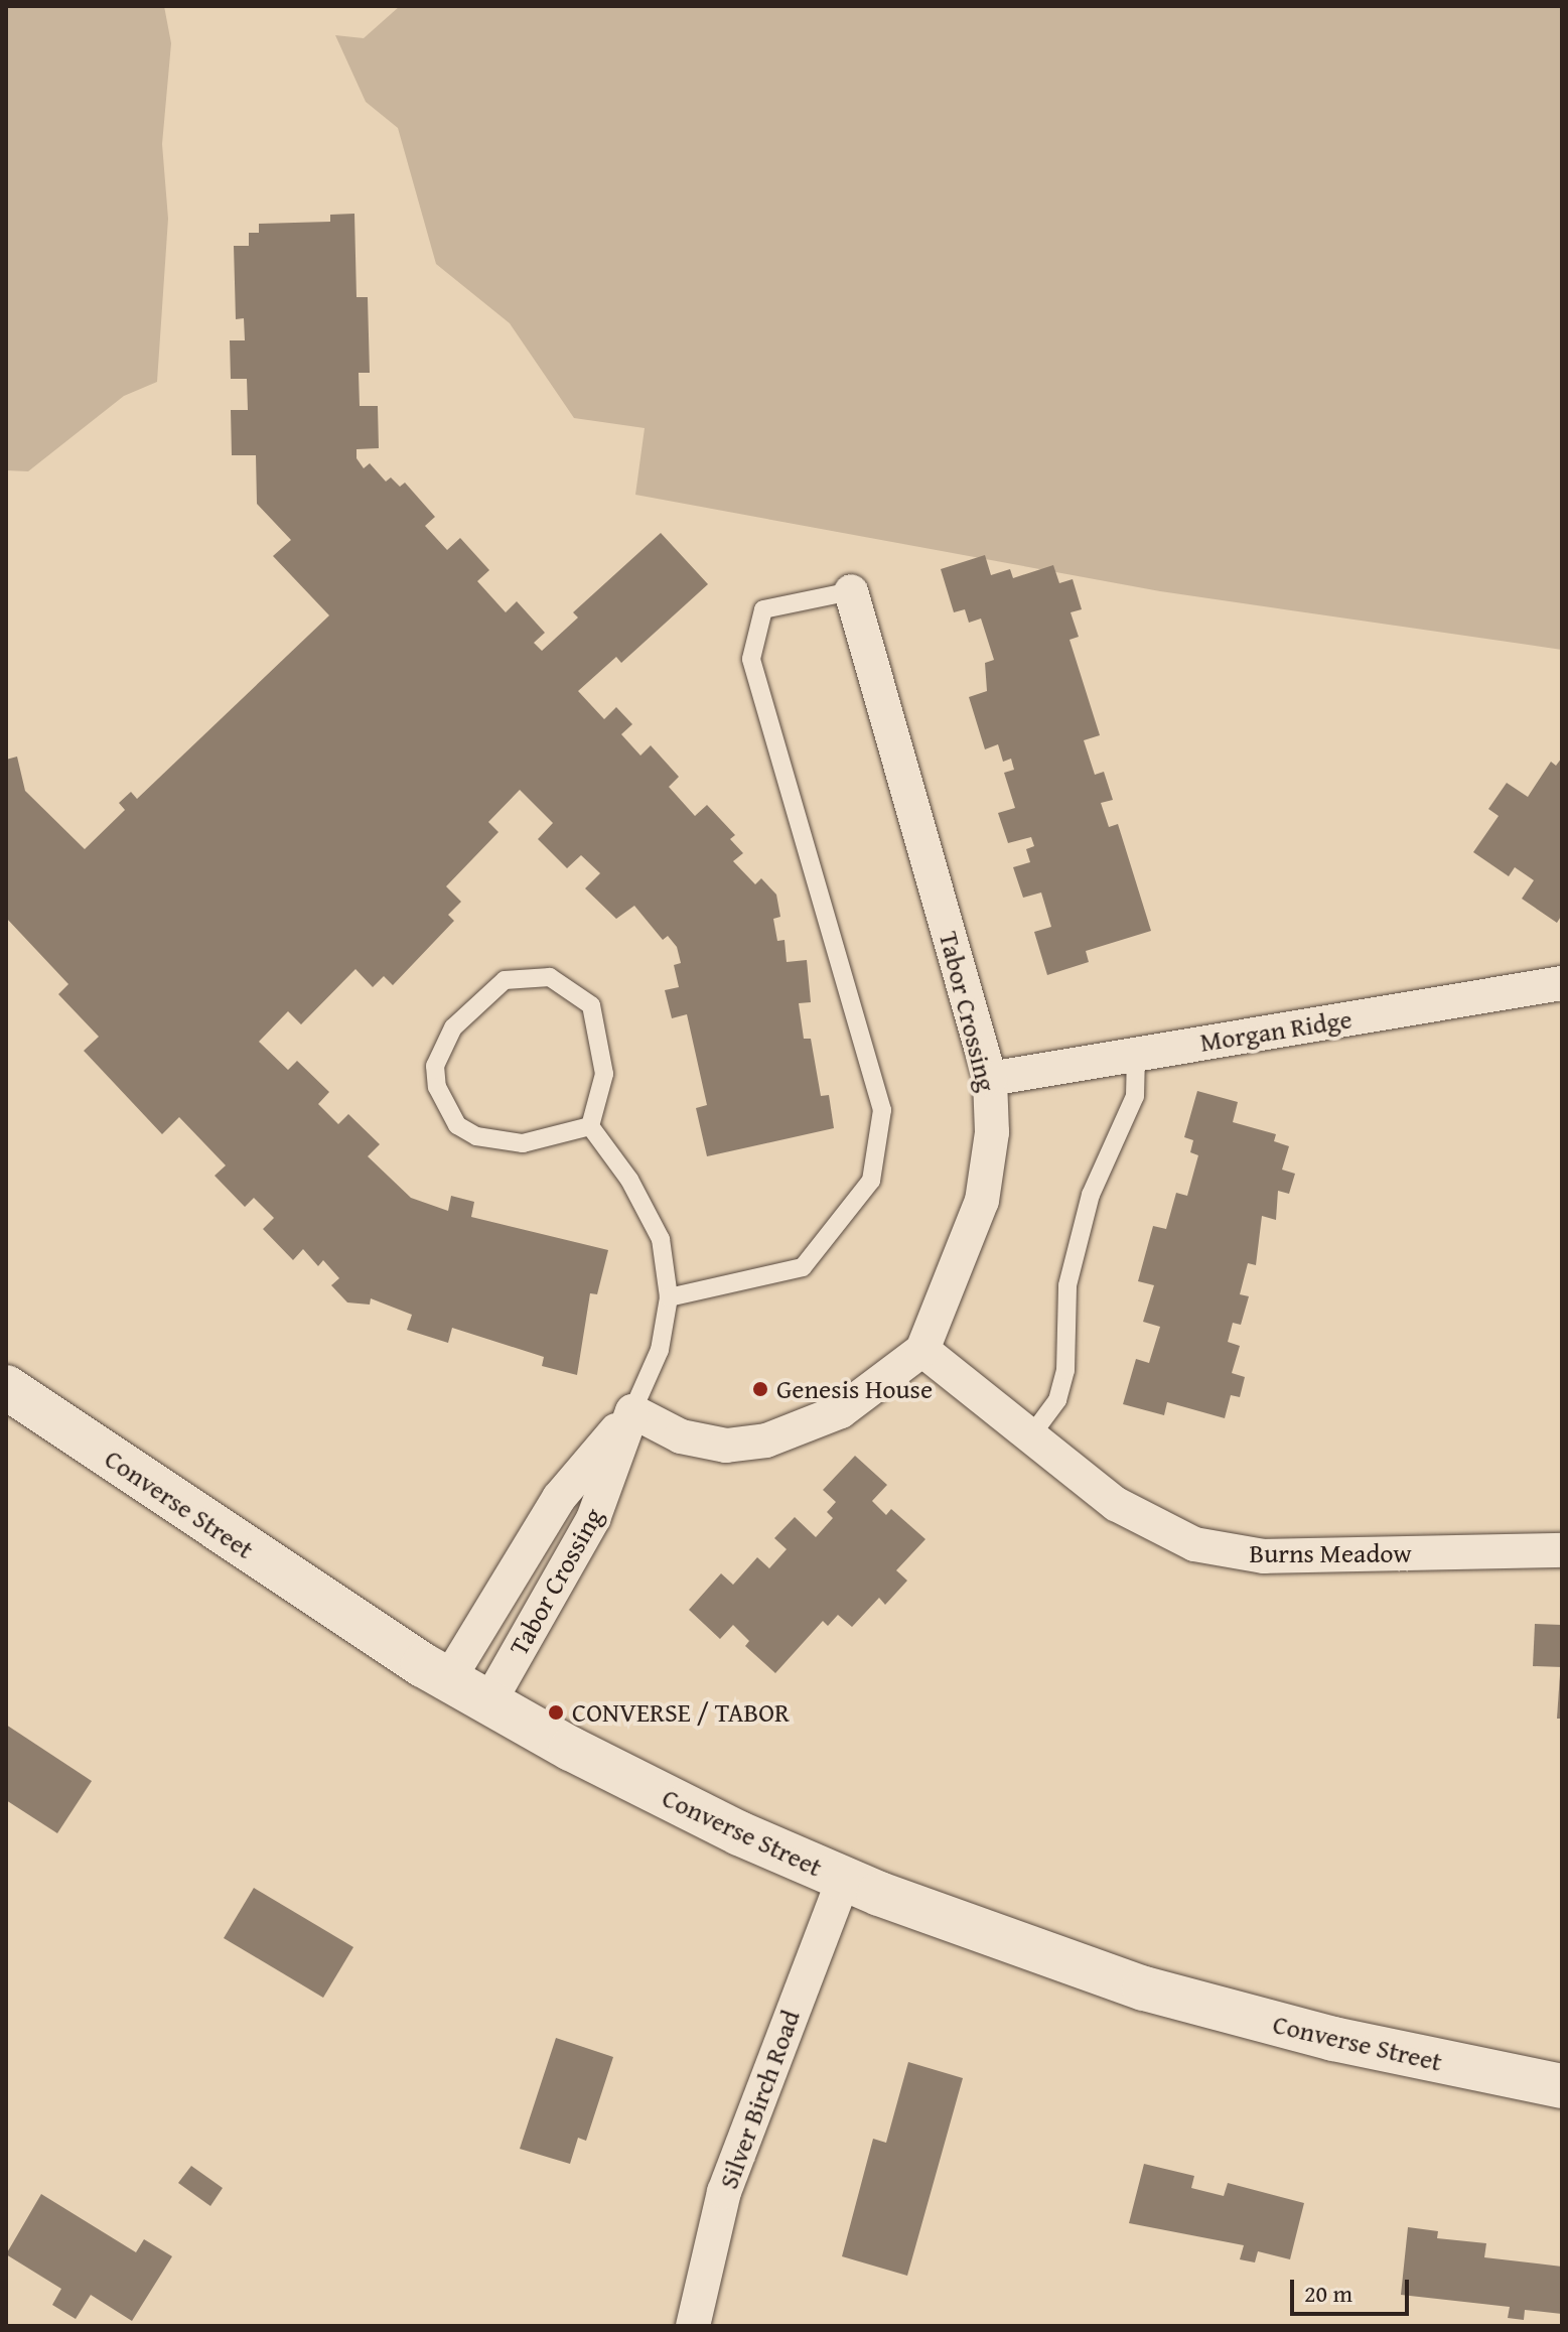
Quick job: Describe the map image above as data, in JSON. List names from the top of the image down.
{
  "streets": {
    "main road": ["Converse Street"],
    "street": [
      "Tabor Crossing",
      "Morgan Ridge",
      "Burns Meadow",
      "Silver Birch Road"
    ]
  },
  "crossings": [
    ["Tabor Crossing", "Morgan Ridge"],
    ["Tabor Crossing", "Converse Street"],
    ["Tabor Crossing", "Burns Meadow"],
    ["Converse Street", "Silver Birch Road"]
  ],
  "places": ["Genesis House", "CONVERSE / TABOR"],
  "scale_bar": "20 m"
}
